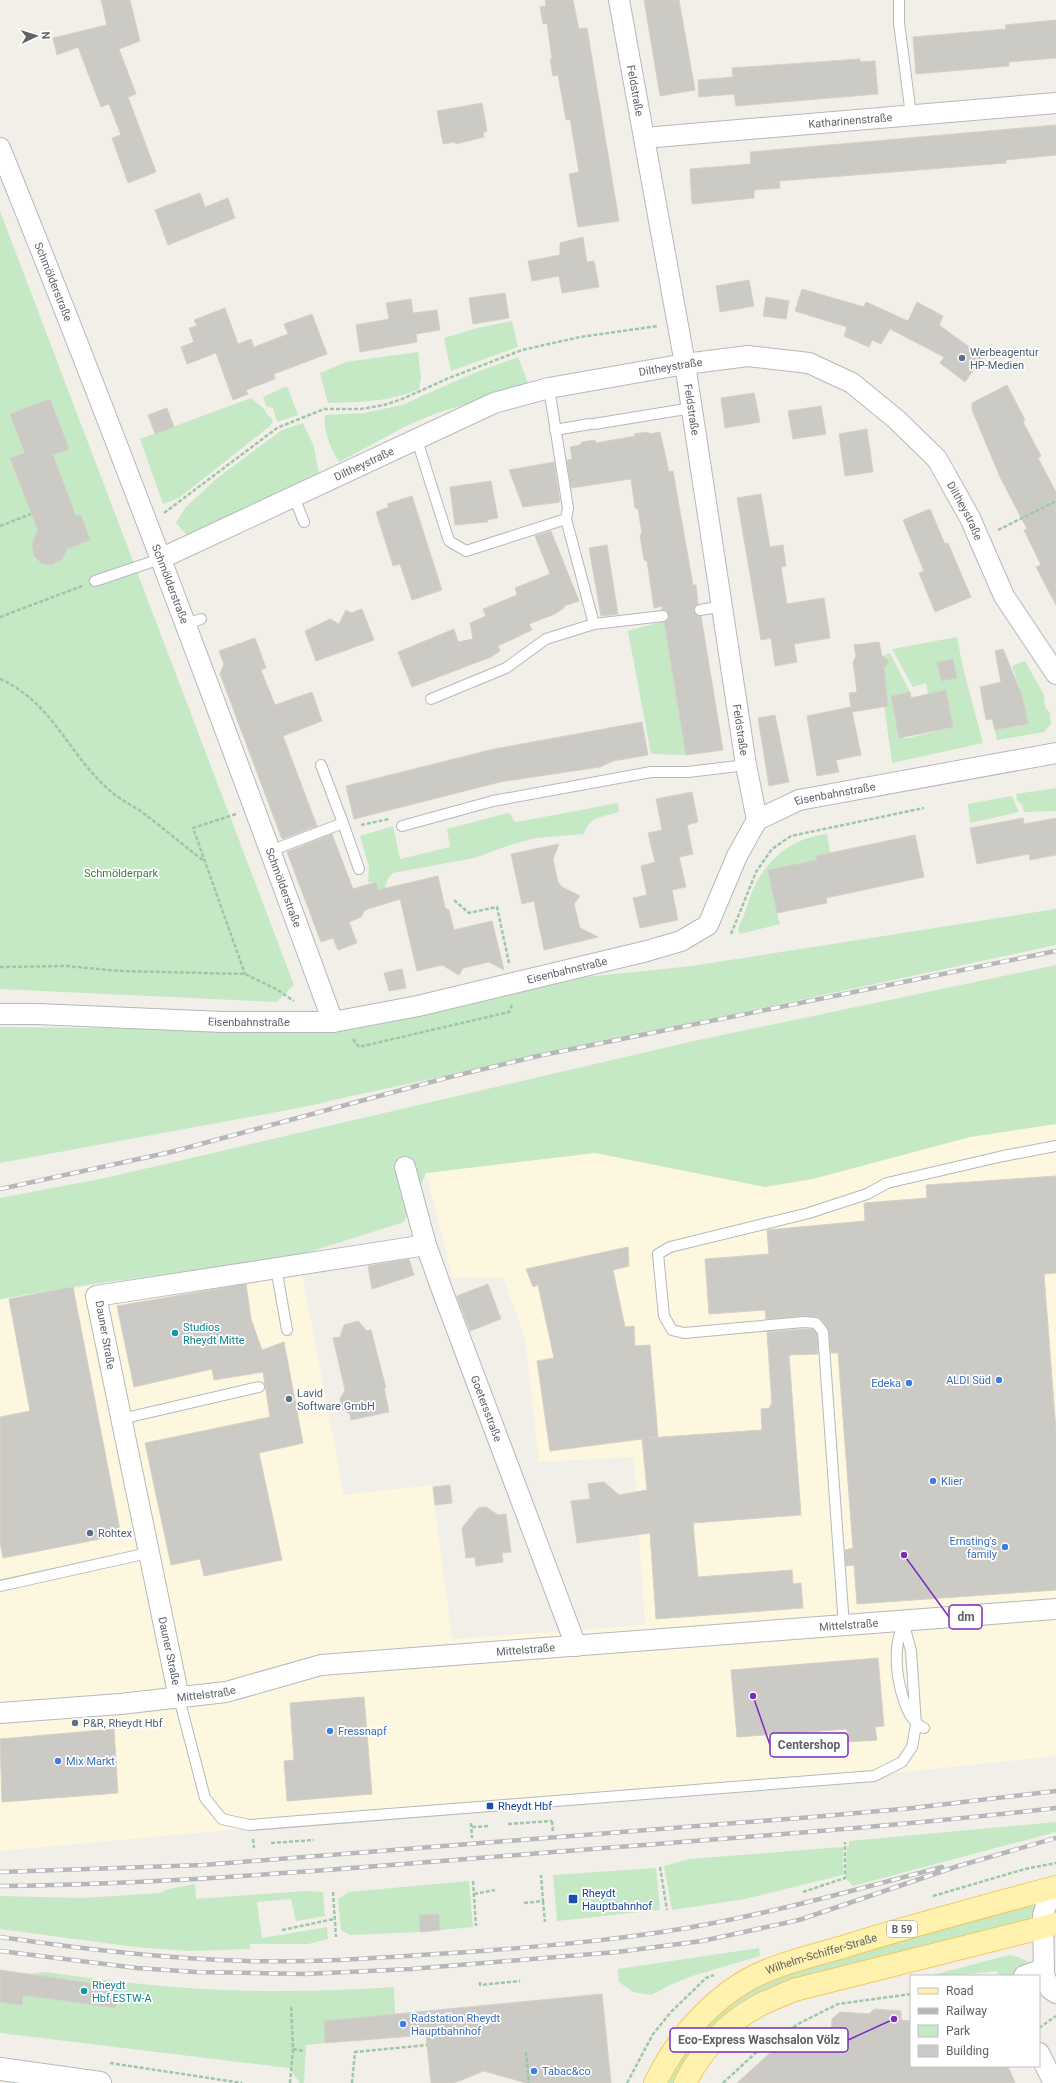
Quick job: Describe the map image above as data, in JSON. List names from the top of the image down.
{
  "streets": {
    "main road": ["B 59", "Wilhelm-Schiffer-Straße"],
    "street": [
      "Feldstraße",
      "Katharinenstraße",
      "Schmölderstraße",
      "Diltheystraße",
      "Eisenbahnstraße",
      "Dauner Straße",
      "Goetersstraße",
      "Mittelstraße"
    ]
  },
  "crossings": [
    ["Feldstraße", "Katharinenstraße"],
    ["Feldstraße", "Diltheystraße"],
    ["Feldstraße", "Eisenbahnstraße"],
    ["Schmölderstraße", "Diltheystraße"],
    ["Schmölderstraße", "Eisenbahnstraße"],
    ["Dauner Straße", "Goetersstraße"],
    ["Dauner Straße", "Mittelstraße"],
    ["Goetersstraße", "Mittelstraße"]
  ],
  "parks": ["Schmölderpark"],
  "places": {
    "other": [
      "Werbeagentur HP-Medien",
      "Studios Rheydt Mitte",
      "ALDI Süd",
      "Edeka",
      "Lavid Software GmbH",
      "Klier",
      "Rohtex",
      "Ernsting's family",
      "dm",
      "Centershop",
      "P&R, Rheydt Hbf",
      "Fressnapf",
      "Mix Markt",
      "Rheydt Hbf ESTW-A",
      "Eco-Express Waschsalon Völz",
      "Radstation Rheydt Hauptbahnhof",
      "Tabac&co"
    ],
    "transit": ["Rheydt Hbf", "Rheydt Hauptbahnhof"]
  },
  "legend": [
    "Road",
    "Railway",
    "Park",
    "Building"
  ],
  "north": "right"
}
